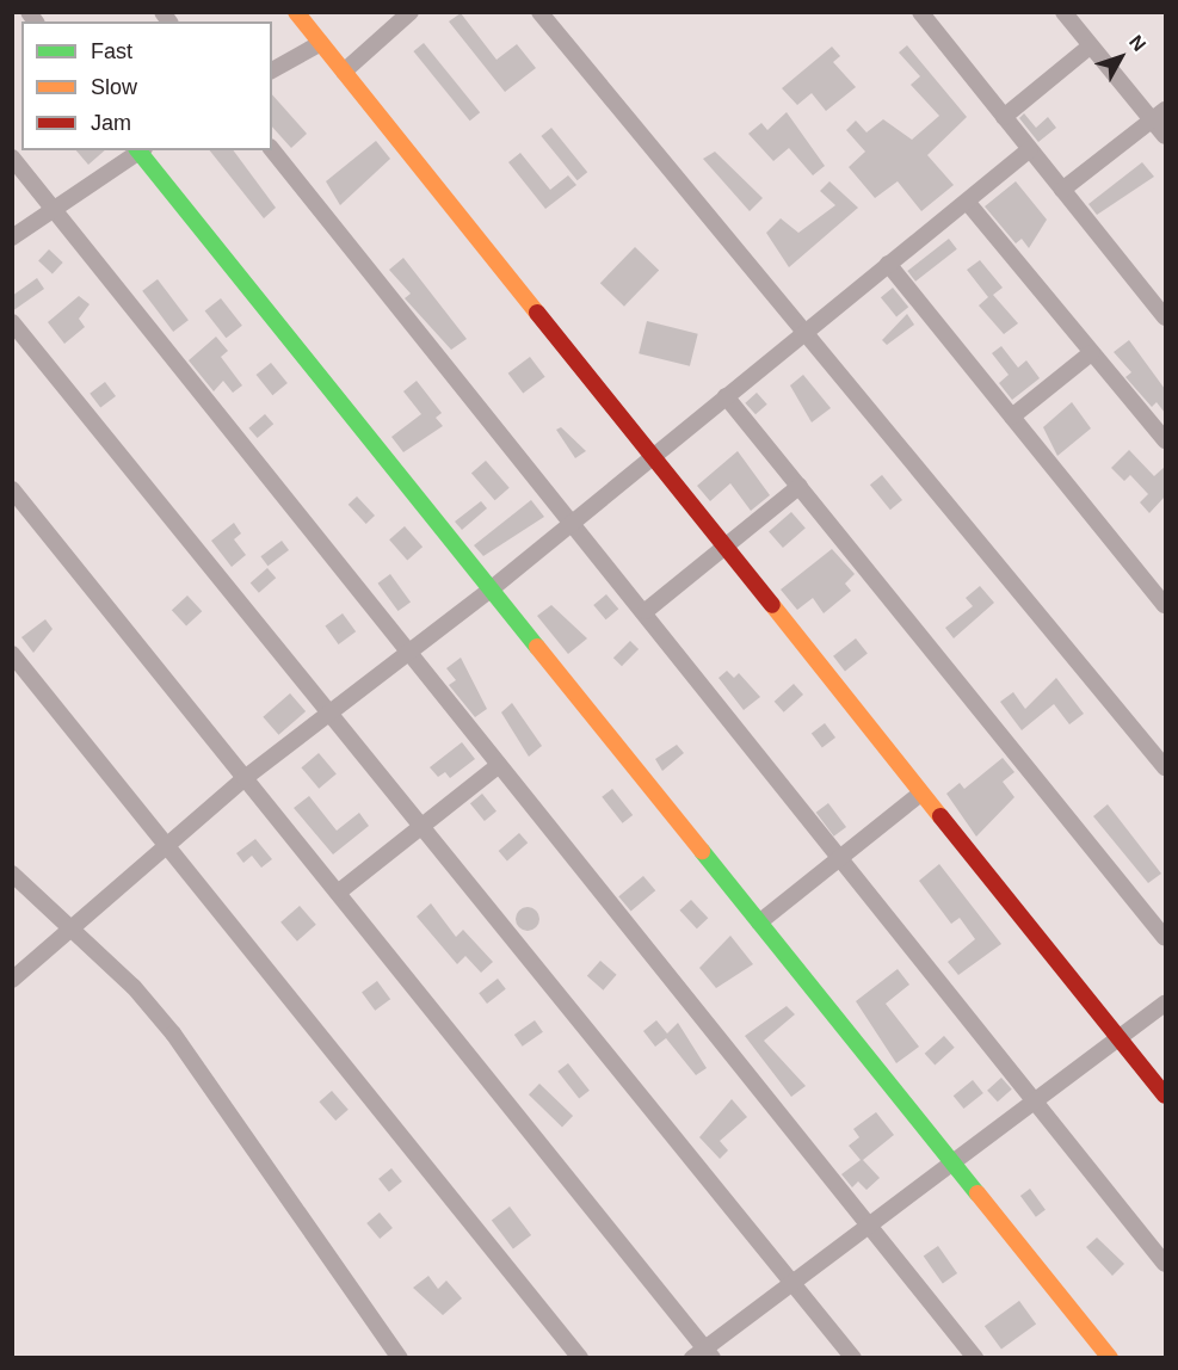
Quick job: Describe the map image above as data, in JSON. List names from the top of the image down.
{
  "legend": ["Fast", "Slow", "Jam"],
  "north": "top right"
}
